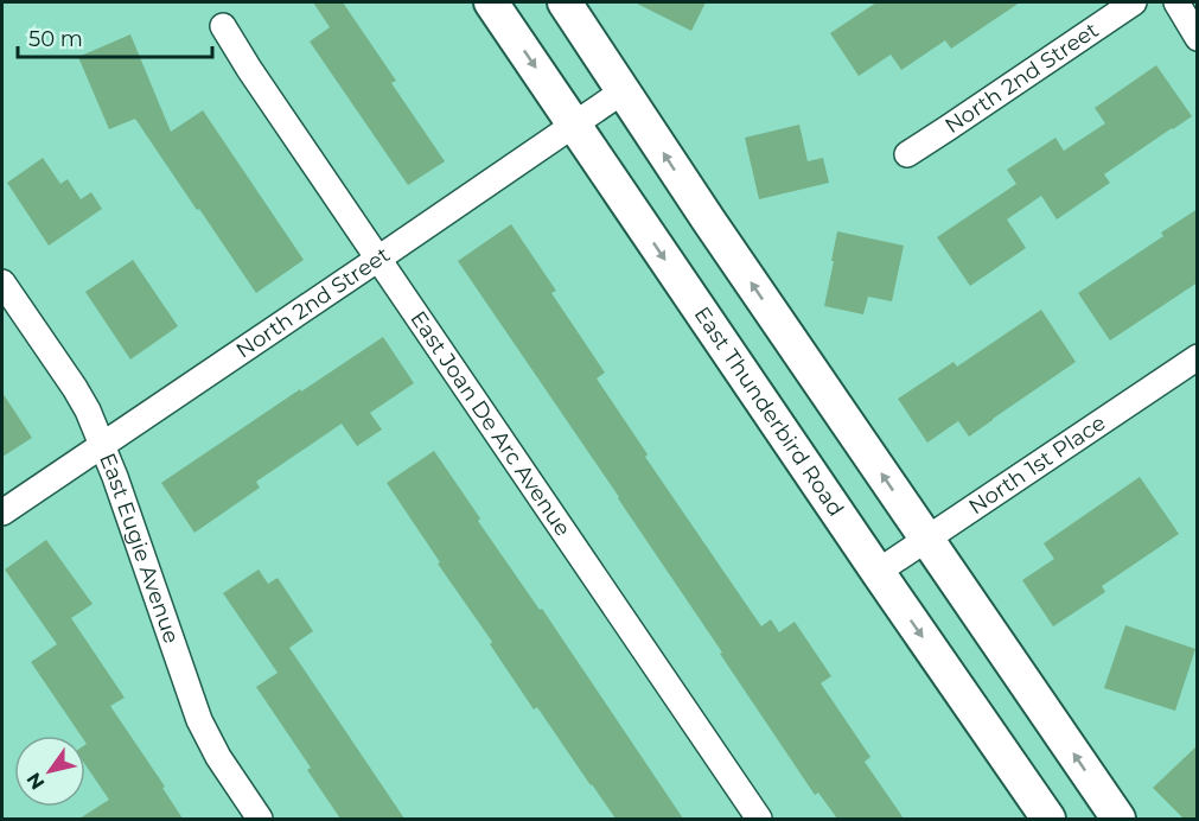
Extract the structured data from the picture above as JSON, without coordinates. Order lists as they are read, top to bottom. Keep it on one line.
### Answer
{"streets":{"main road":["East Thunderbird Road"],"street":["North 2nd Street","East Joan De Arc Avenue","North 1st Place","East Eugie Avenue"]},"crossings":[["North 2nd Street","East Thunderbird Road"],["North 2nd Street","East Joan De Arc Avenue"],["North 2nd Street","East Eugie Avenue"],["East Thunderbird Road","North 1st Place"]],"scale_bar":"50 m","north":"bottom left"}
